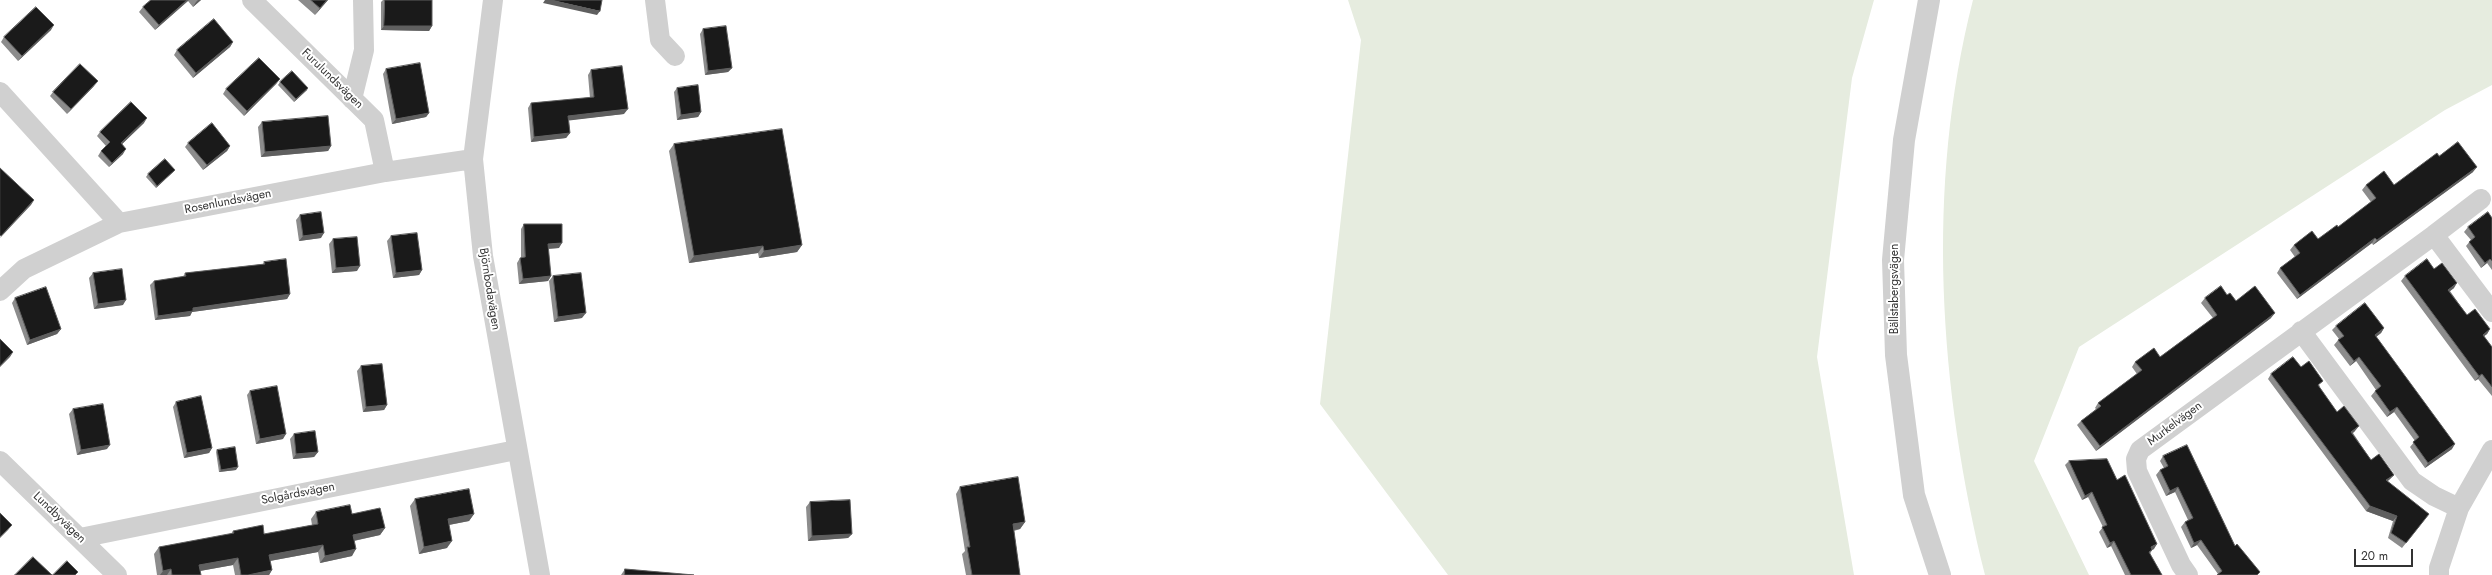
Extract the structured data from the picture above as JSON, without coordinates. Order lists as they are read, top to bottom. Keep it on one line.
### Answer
{"streets":{"street":["Furulundsvägen","Rosenlundsvägen","Björnbodavägen","Bällstabergsvägen","Murkelvägen","Solgårdsvägen","Lundbyvägen"]},"crossings":[["Furulundsvägen","Rosenlundsvägen"],["Rosenlundsvägen","Björnbodavägen"],["Björnbodavägen","Solgårdsvägen"],["Solgårdsvägen","Lundbyvägen"]],"scale_bar":"20 m"}
